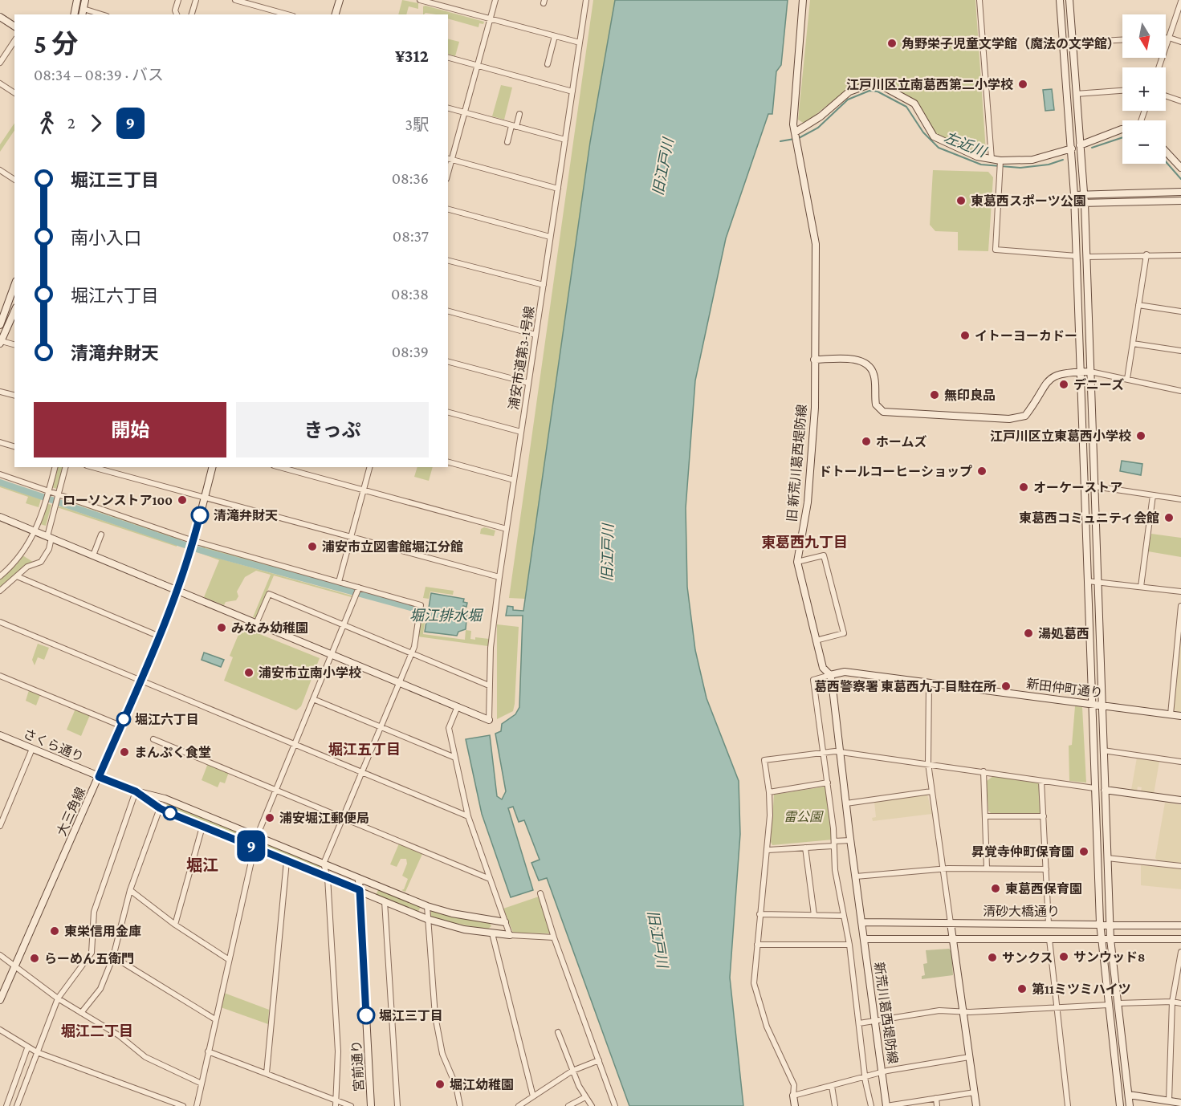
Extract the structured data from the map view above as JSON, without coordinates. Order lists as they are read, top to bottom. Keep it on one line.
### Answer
{"streets":{"street":["浦安市道第3-1号線","旧 新荒川葛西堤防線","新田仲町通り","さくら通り","大三角線","清砂大橋通り","新荒川葛西堤防線","宮前通り"]},"crossings":[["旧 新荒川葛西堤防線","新田仲町通り"],["旧 新荒川葛西堤防線","清砂大橋通り"],["旧 新荒川葛西堤防線","新荒川葛西堤防線"],["さくら通り","大三角線"],["清砂大橋通り","新荒川葛西堤防線"]],"districts":["東葛西九丁目","堀江五丁目","堀江","堀江二丁目"],"water":["左近川","旧江戸川","堀江排水堀"],"parks":["雷公園"],"places":["角野栄子児童文学館（魔法の文学館）","江戸川区立南葛西第二小学校","東葛西スポーツ公園","イトーヨーカドー","デニーズ","無印良品","江戸川区立東葛西小学校","ホームズ","ドトールコーヒーショップ","オーケーストア","ローソンストア100","清滝弁財天","東葛西コミュニティ会館","浦安市立図書館堀江分館","みなみ幼稚園","湯処葛西","浦安市立南小学校","葛西警察署 東葛西九丁目駐在所","堀江六丁目","まんぷく食堂","浦安堀江郵便局","昇覚寺仲町保育園","東葛西保育園","東栄信用金庫","サンウッド8","サンクス","らーめん五衛門","第11ミツミハイツ","堀江三丁目","堀江幼稚園"],"lines":["bus line 9"],"north":"bottom","page":{"on_map":"9","map_buttons":["+","−"],"heading":["5 分","08:34 – 08:39 · バス","¥312"],"legs":["2","9","3駅"],"list":[{"name":"堀江三丁目","value":"08:36"},{"name":"南小入口","value":"08:37"},{"name":"堀江六丁目","value":"08:38"},{"name":"清滝弁財天","value":"08:39"}],"buttons":["開始","きっぷ"]}}
